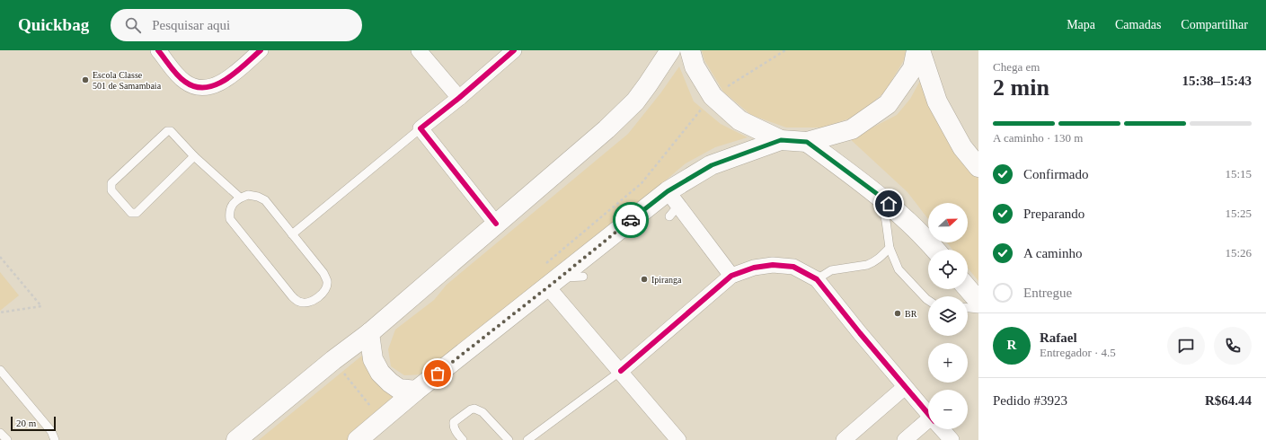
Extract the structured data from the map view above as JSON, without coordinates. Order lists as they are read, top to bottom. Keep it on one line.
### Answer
{"places":["Escola Classe 501 de Samambaia","Ipiranga","BR"],"scale_bar":"20 m","north":"right","page":{"header":"Quickbag","search":"Pesquisar aqui","nav":["Mapa","Camadas","Compartilhar"],"heading":["2 min","Chega em","15:38–15:43"],"panel":["Rafael","Entregador · 4.5","Pedido #3923","R$64.44"],"bar":"A caminho · 130 m","list":[["Confirmado","15:15"],["Preparando","15:25"],["A caminho","15:26"],"Entregue"],"map_buttons":["+","−"],"round":"R","scale":"20 m"}}
